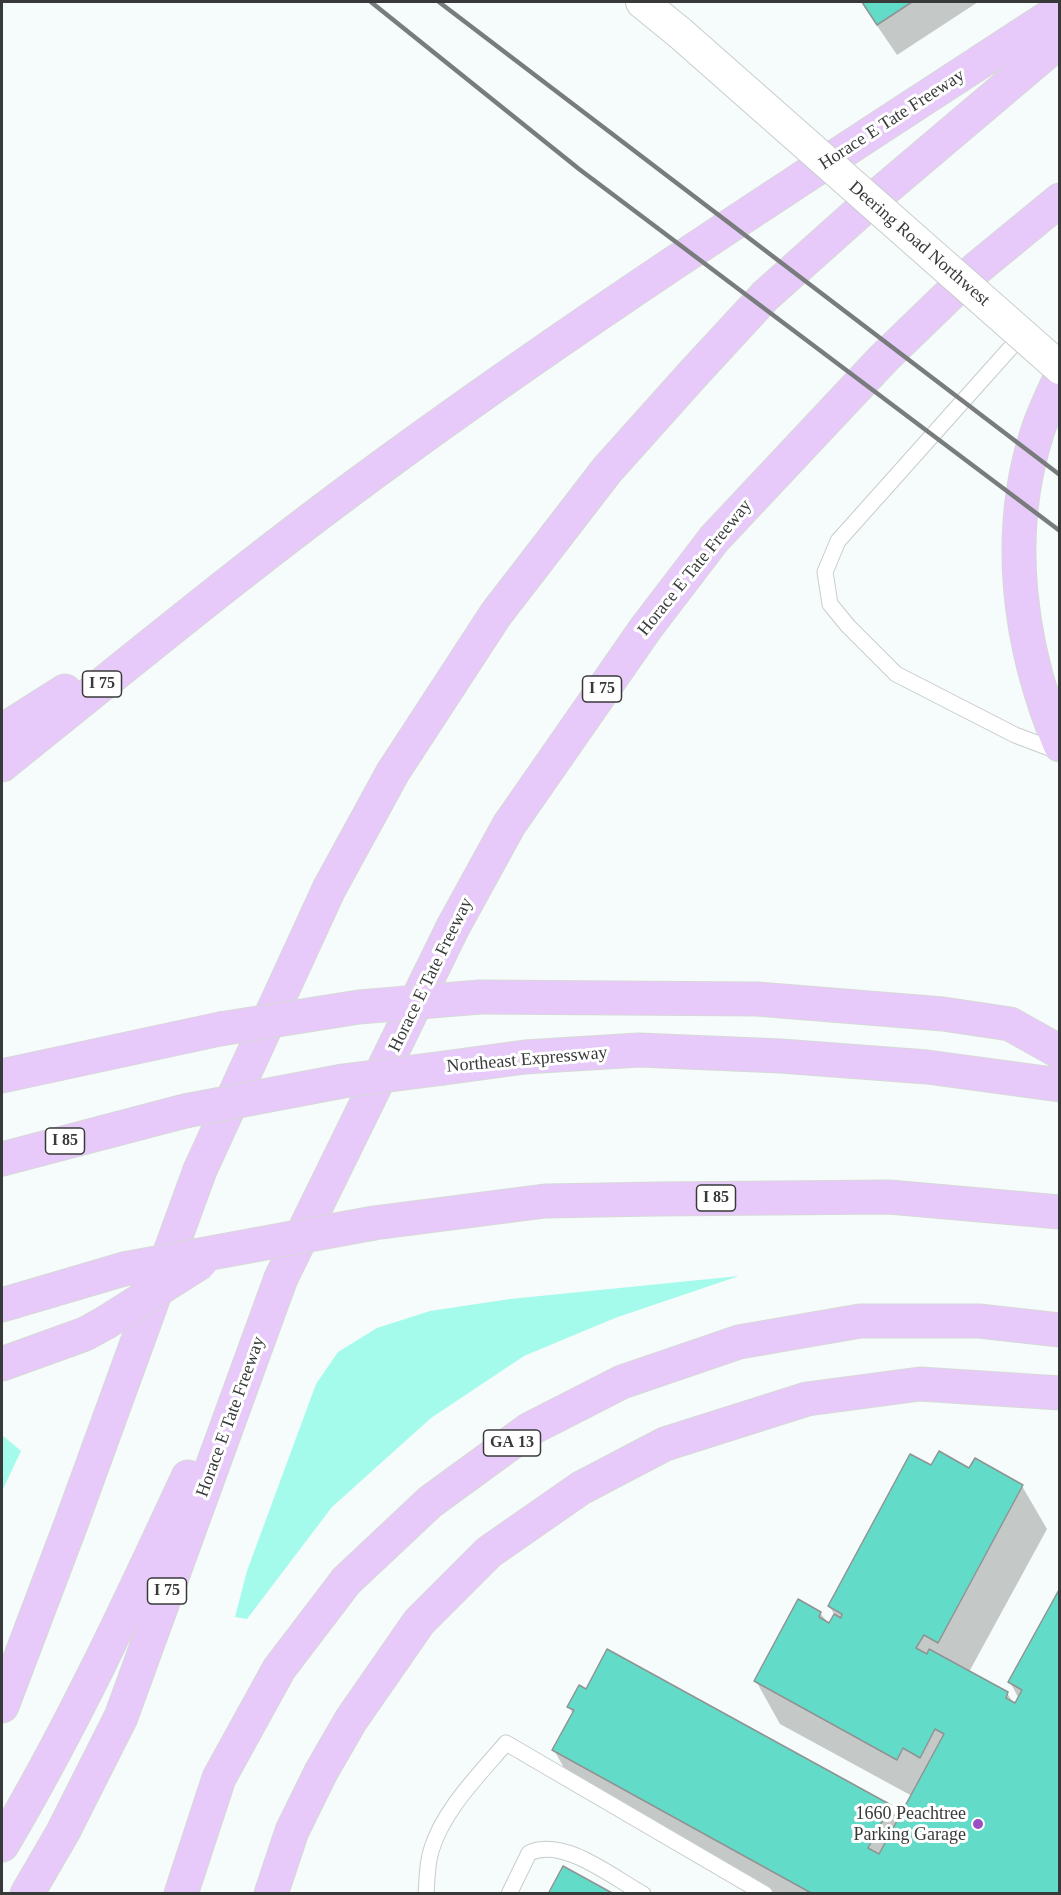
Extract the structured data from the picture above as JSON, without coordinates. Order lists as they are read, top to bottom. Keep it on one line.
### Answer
{"streets":{"highway":["Horace E Tate Freeway","I 75","Northeast Expressway","I 85","GA 13"],"street":["Deering Road Northwest"]},"places":["1660 Peachtree Parking Garage"]}
